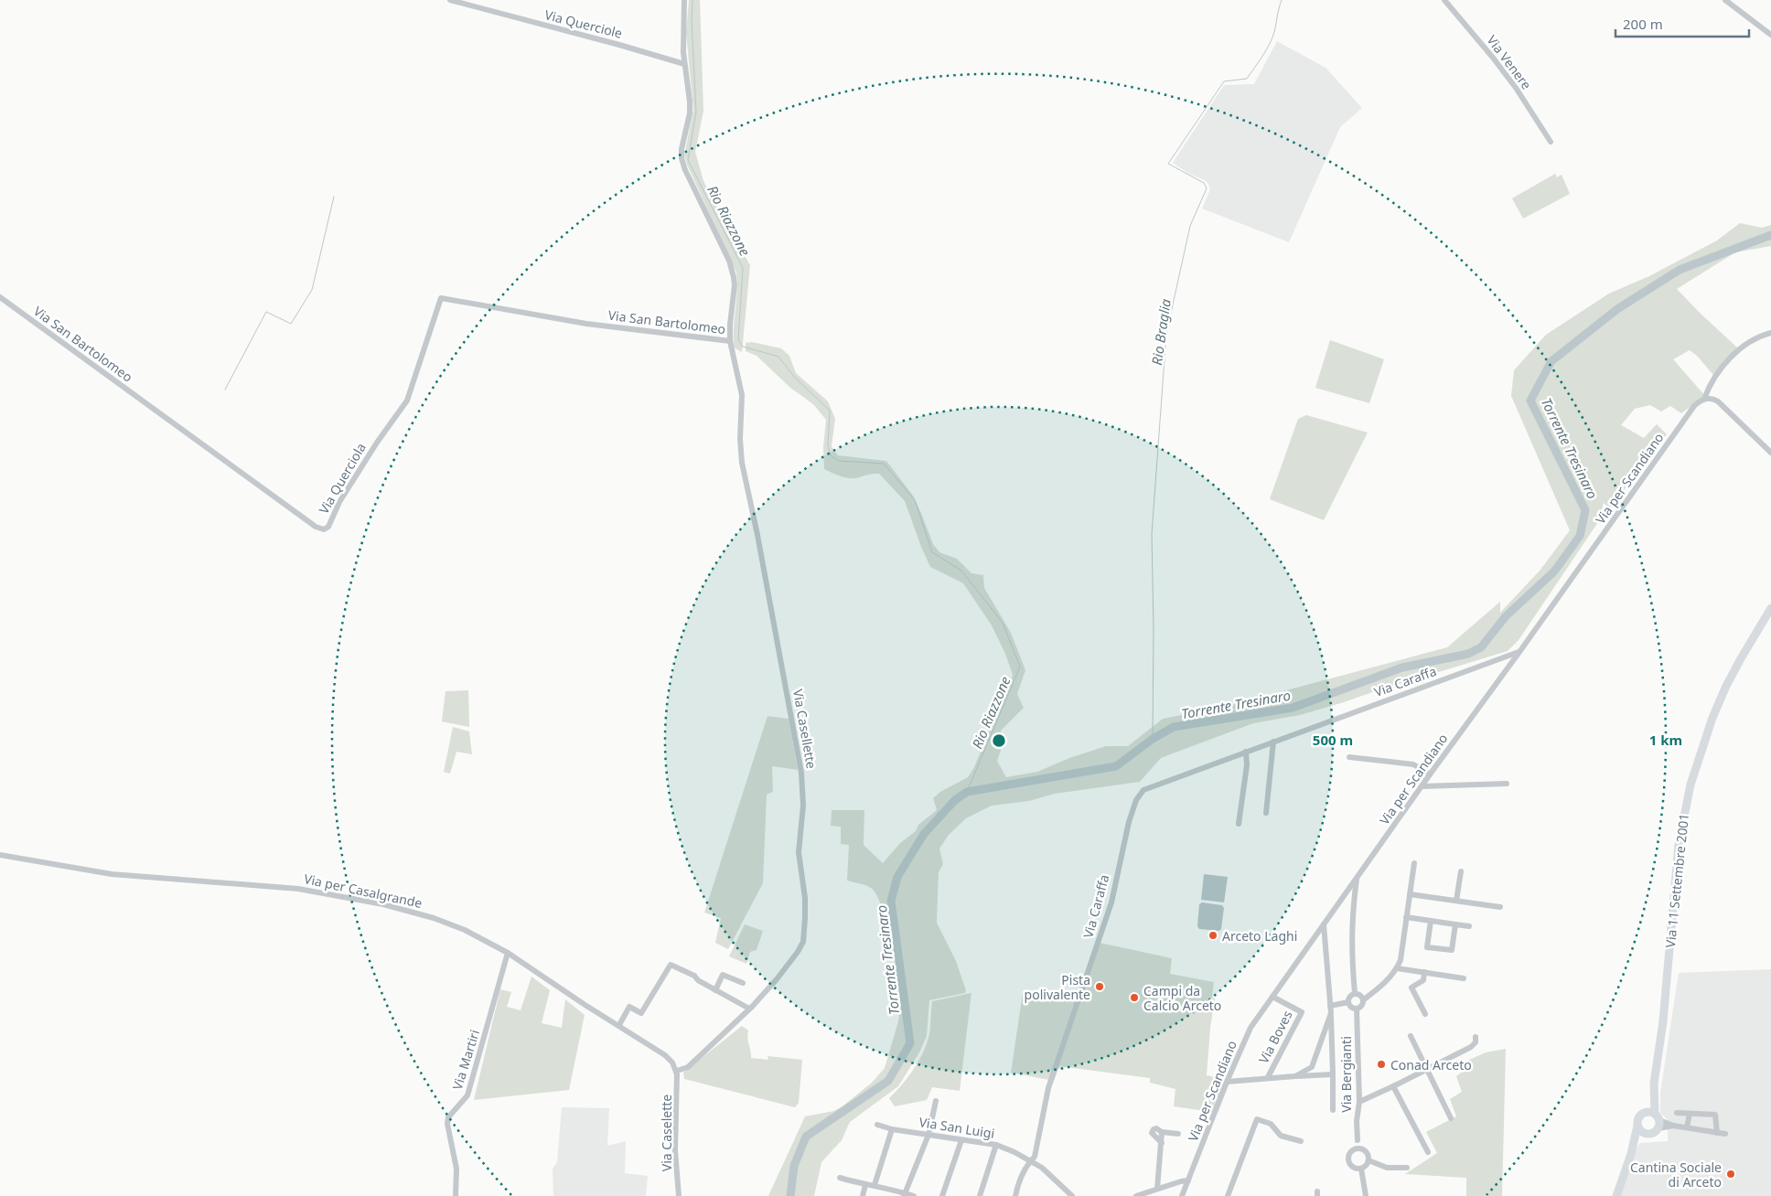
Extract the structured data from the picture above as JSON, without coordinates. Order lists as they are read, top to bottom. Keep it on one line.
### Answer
{"streets":{"main road":["Via 11 Settembre 2001"],"street":["Via Querciole","Via Venere","Via San Bartolomeo","Via Querciola","Via per Scandiano","Via Caraffa","Via Casellette","Via per Casalgrande","Via Boves","Via Martiri","Via Bergianti","Via San Luigi","Via Caselette"]},"crossings":[["Via Querciole","Via San Bartolomeo"],["Via San Bartolomeo","Via Querciola"],["Via San Bartolomeo","Via Casellette"],["Via per Scandiano","Via Caraffa"],["Via per Scandiano","Via Boves"],["Via Caraffa","Via San Luigi"],["Via Casellette","Via per Casalgrande"],["Via Casellette","Via Caselette"],["Via per Casalgrande","Via Martiri"],["Via per Casalgrande","Via Caselette"]],"water":["Rio Riazzone","Rio Braglia","Torrente Tresinaro"],"places":["Arceto Laghi","Pista polivalente","Campi da Calcio Arceto","Conad Arceto","Cantina Sociale di Arceto"],"scale_bar":"200 m","rings":["500 m","1 km"]}
